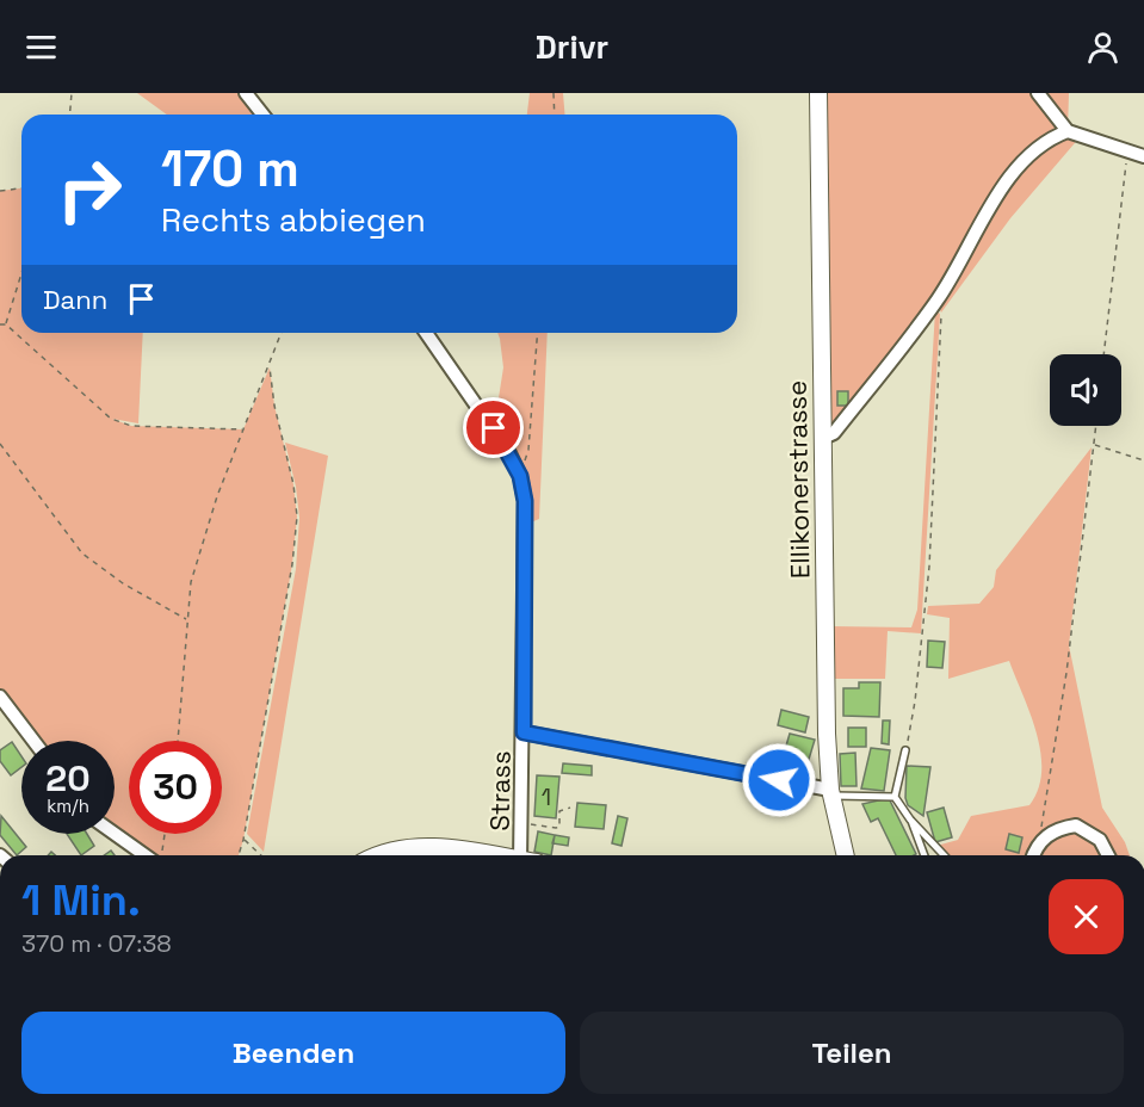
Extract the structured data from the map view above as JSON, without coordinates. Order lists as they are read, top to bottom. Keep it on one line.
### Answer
{"streets":{"street":["Ellikonerstrasse","Strass"]},"crossings":[["Ellikonerstrasse","Strass"]],"house_numbers":["1"],"page":{"header":"Drivr","turn":["170 m","Rechts abbiegen"],"then":"Dann","speed":"20 km/h","limit":"30","heading":["1 Min.","370 m · 07:38"],"buttons":["Beenden","Teilen"]}}
